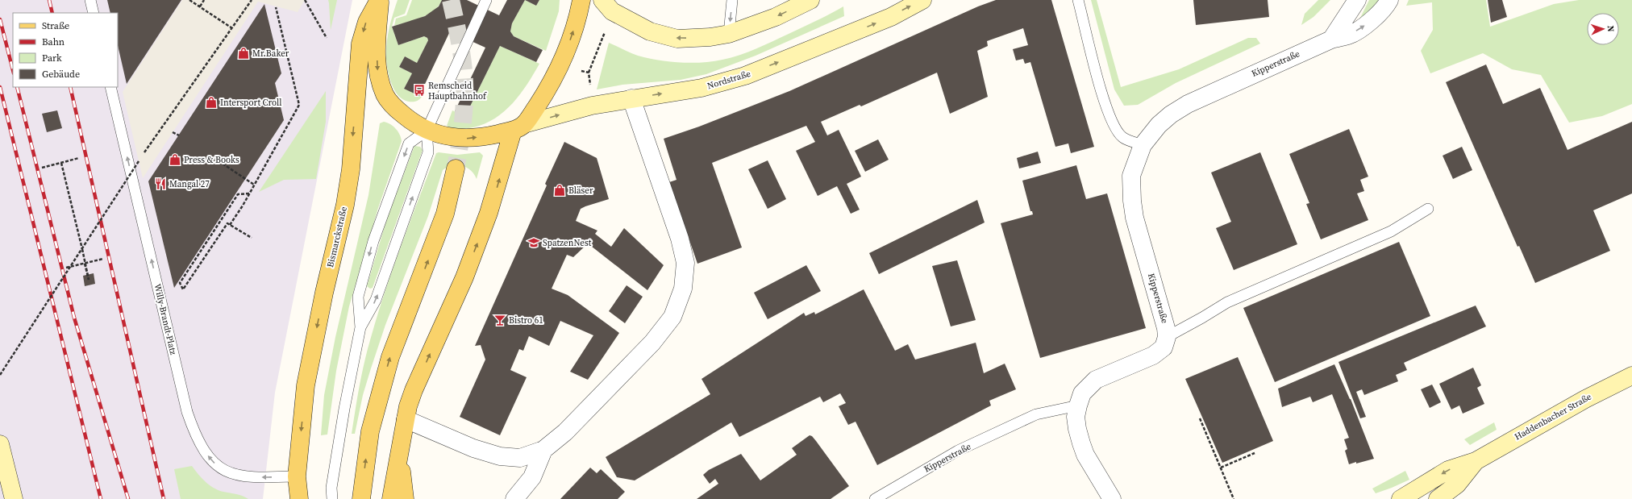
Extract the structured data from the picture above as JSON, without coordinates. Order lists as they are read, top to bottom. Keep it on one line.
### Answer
{"streets":{"main road":["Nordstraße","Bismarckstraße","Haddenbacher Straße"],"street":["Kipperstraße"],"lane":["Willy-Brandt-Platz"]},"crossings":[["Bismarckstraße","Willy-Brandt-Platz"]],"one_way":["Nordstraße","Willy-Brandt-Platz"],"places":{"shop":["Mr.Baker","Intersport Croll","Press & Books","Bläser"],"bus stop":["Remscheid Hauptbahnhof"],"restaurant":["Mangal 27"],"school or university":["SpatzenNest"],"bar":["Bistro 61"]},"legend":["Straße","Bahn","Park","Gebäude"],"north":"right"}
